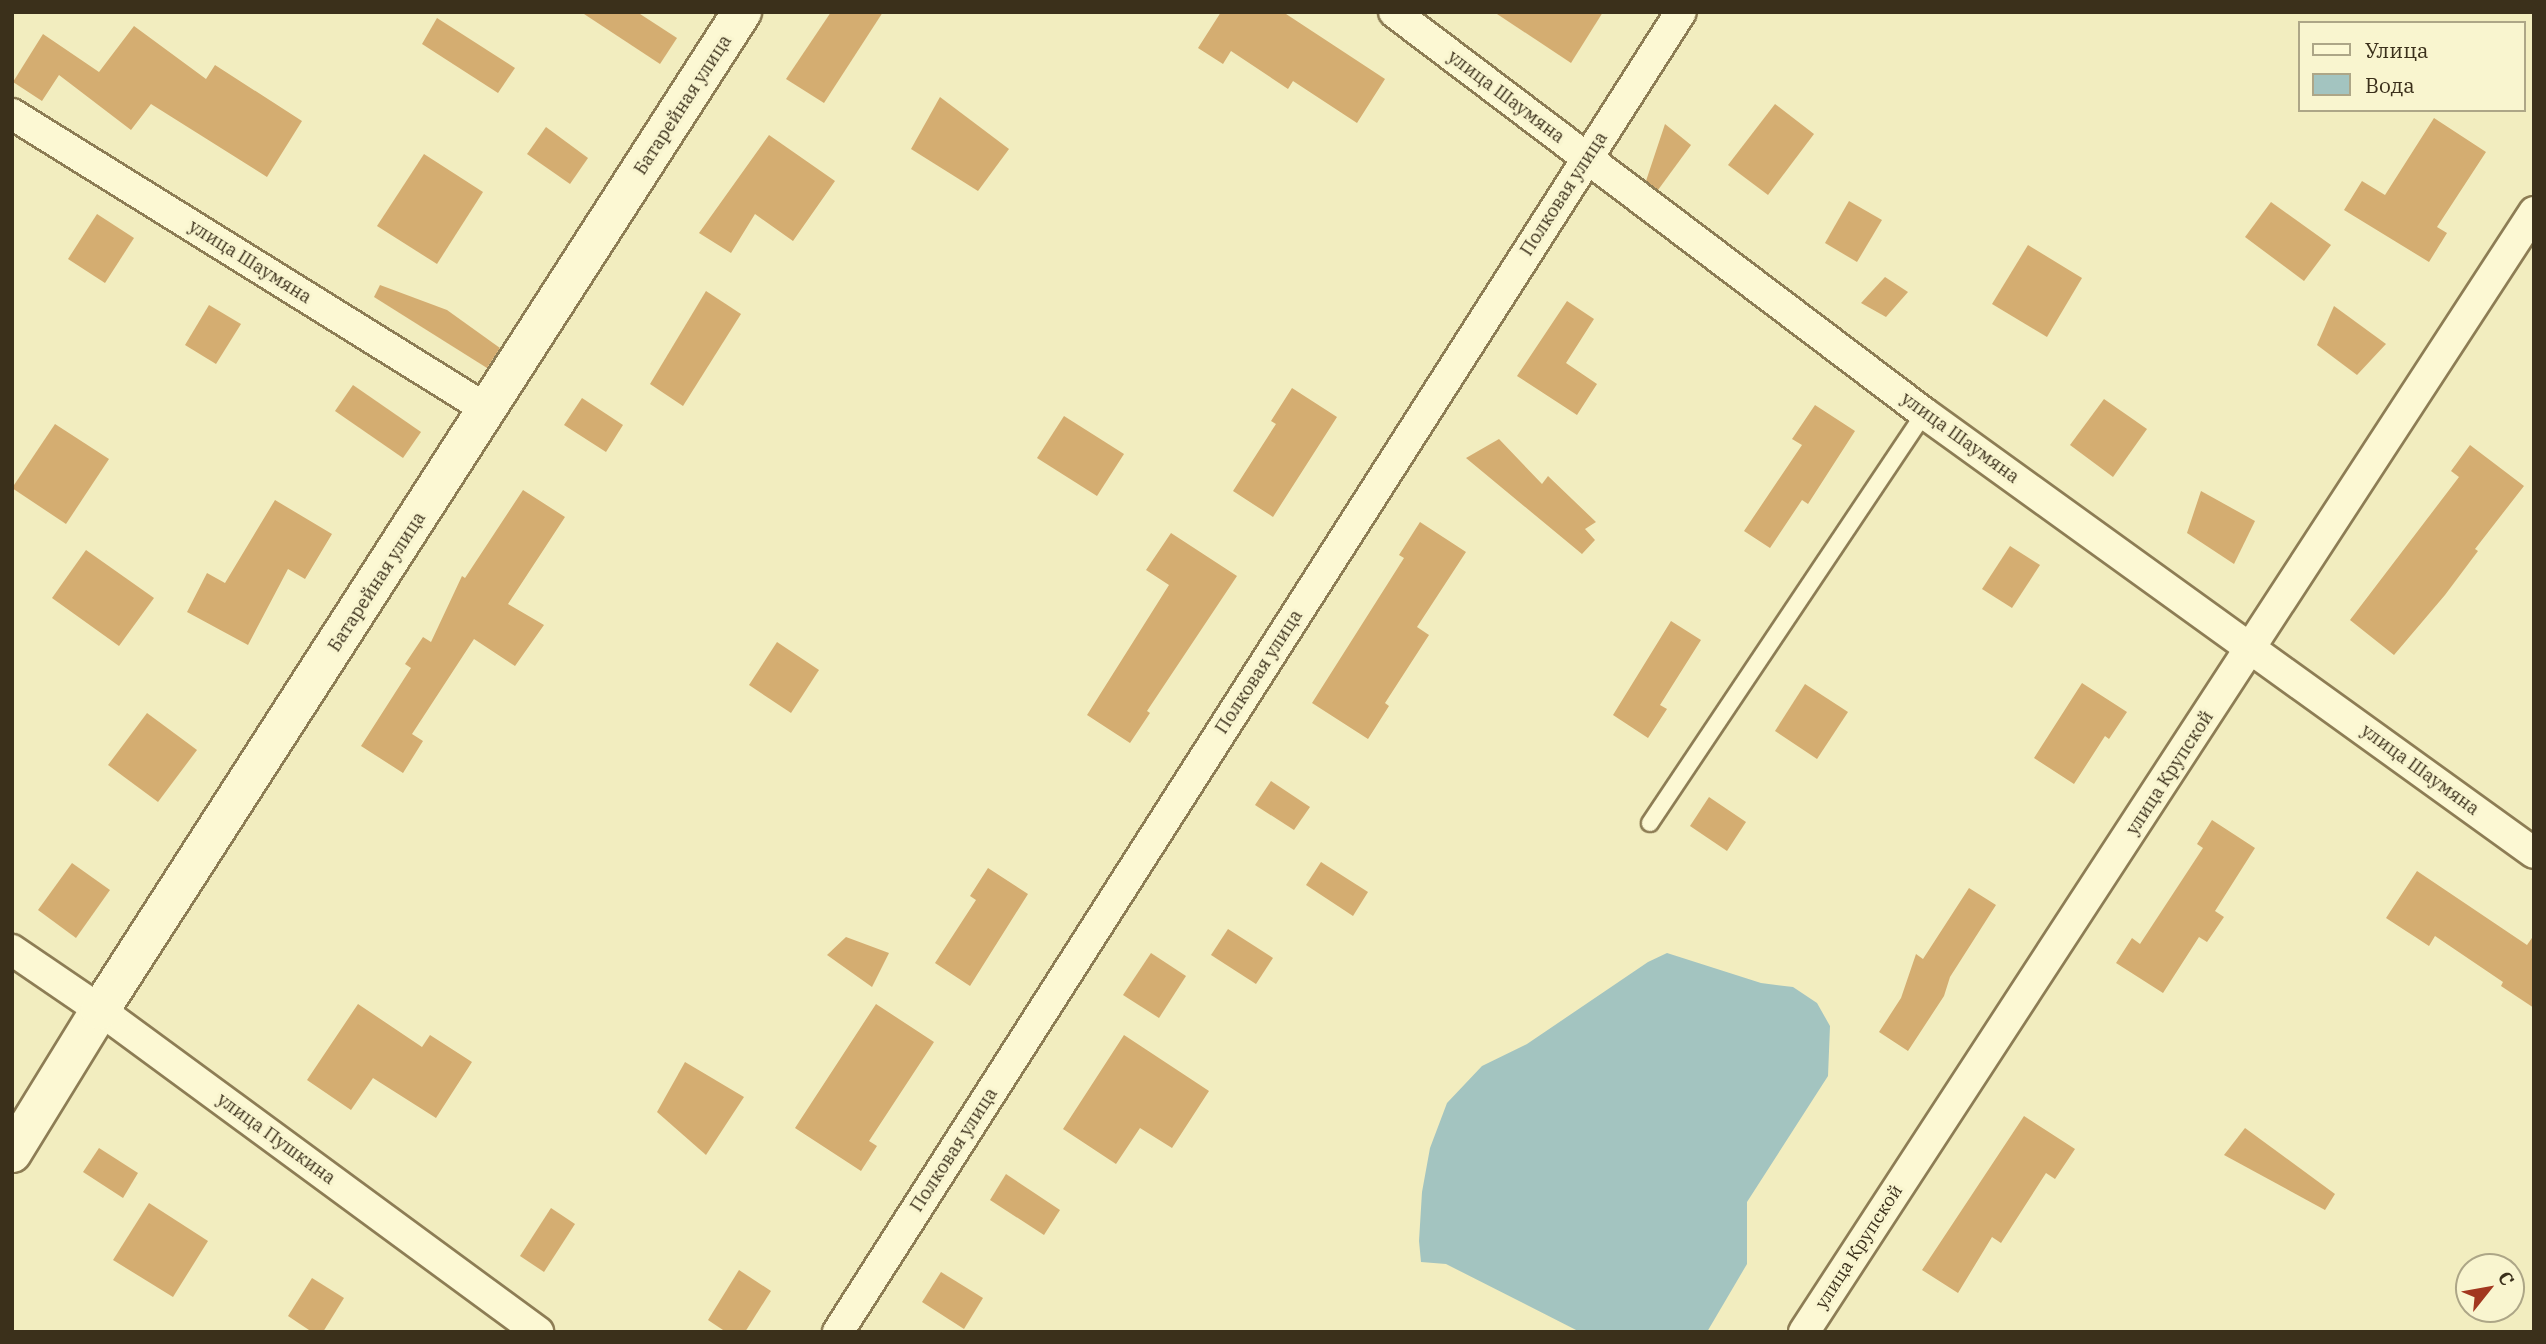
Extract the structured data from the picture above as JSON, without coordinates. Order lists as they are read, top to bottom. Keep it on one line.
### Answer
{"streets":{"street":["улица Шаумяна","Батарейная улица","Полковая улица","улица Крупской","улица Пушкина"]},"crossings":[["улица Шаумяна","Батарейная улица"],["улица Шаумяна","Полковая улица"],["улица Шаумяна","улица Крупской"],["Батарейная улица","улица Пушкина"]],"legend":["Улица","Вода"],"north":"top right"}
